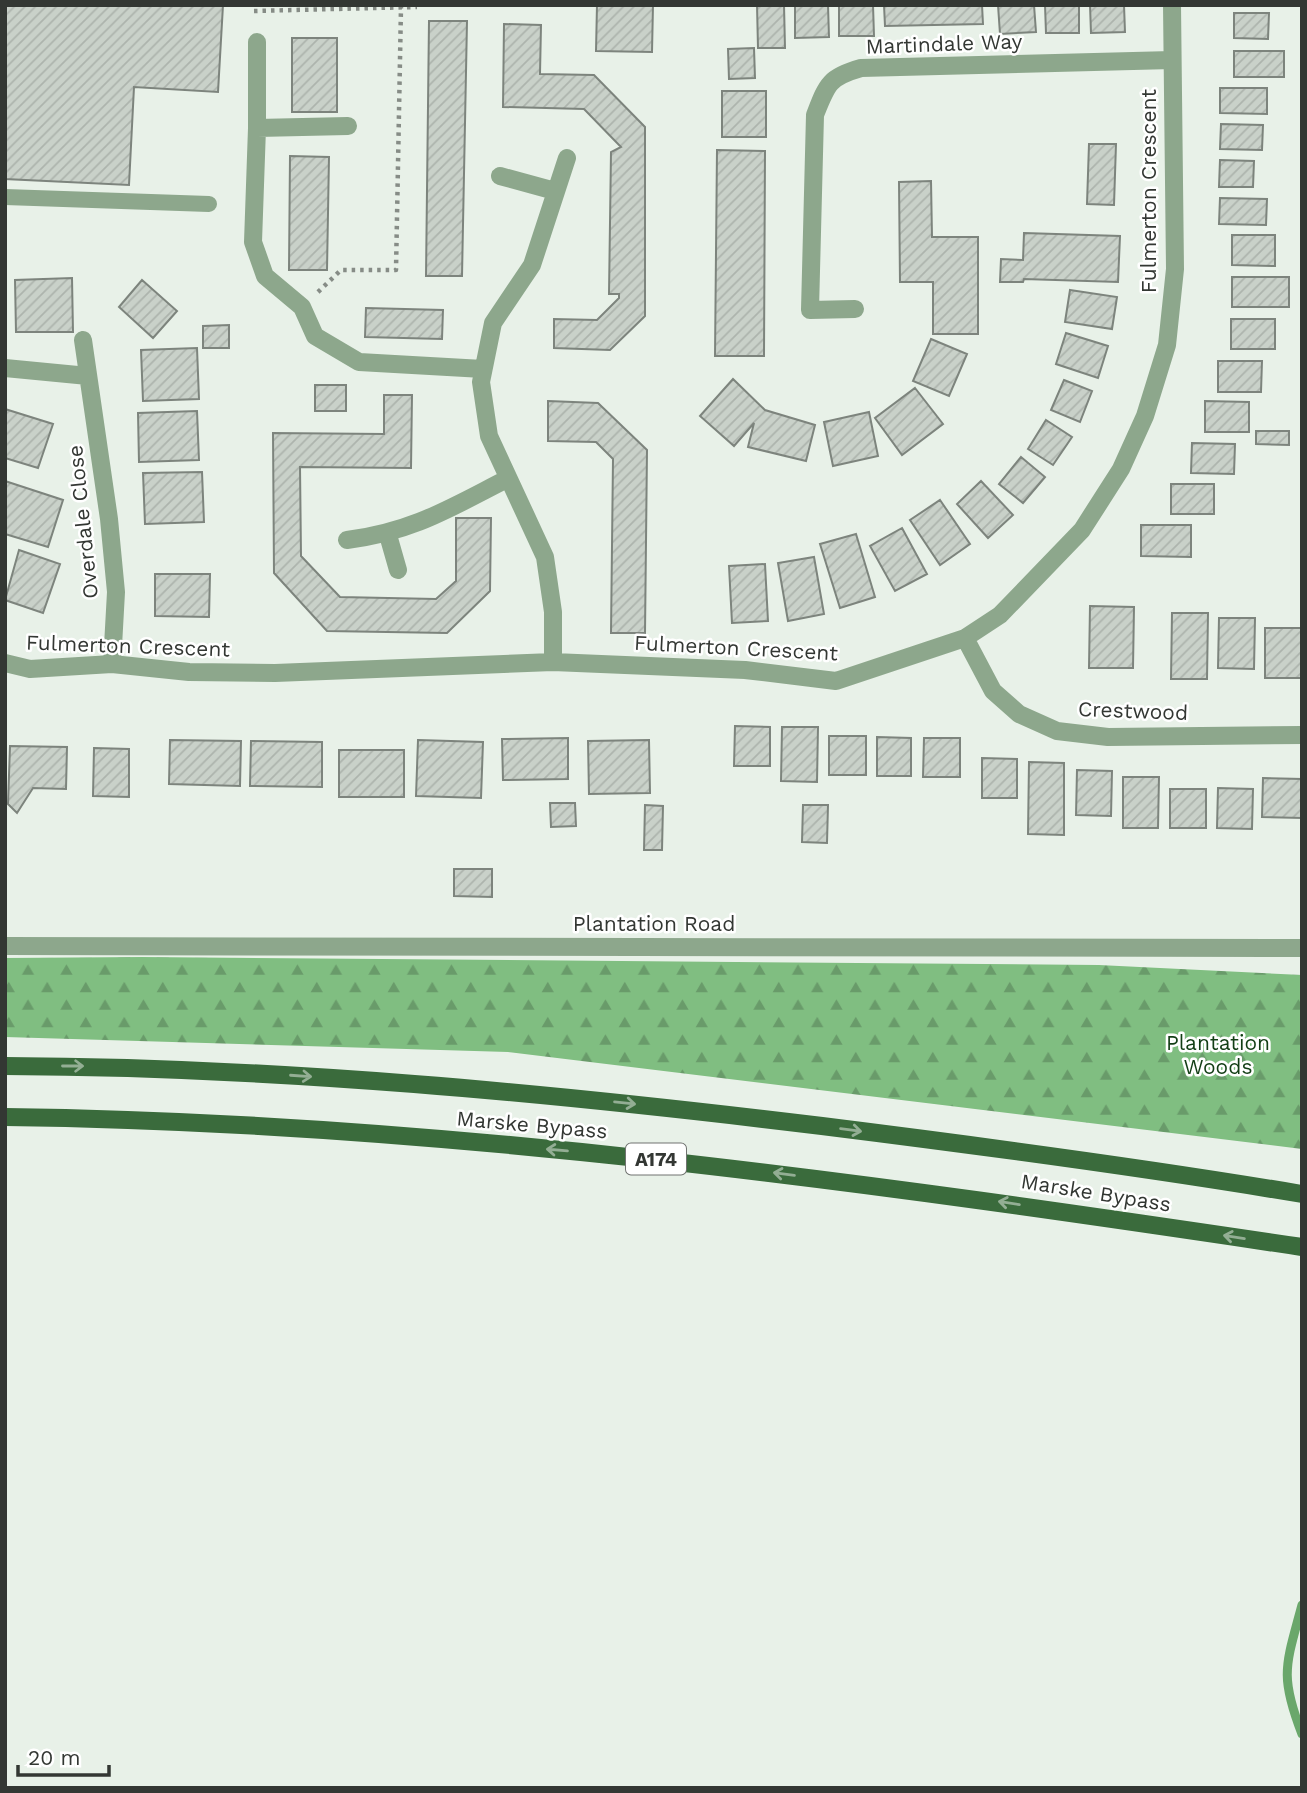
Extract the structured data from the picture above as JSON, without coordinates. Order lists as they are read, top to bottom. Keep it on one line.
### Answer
{"streets":{"main road":["Marske Bypass","A174"],"street":["Martindale Way","Fulmerton Crescent","Overdale Close","Crestwood","Plantation Road"]},"crossings":[["Martindale Way","Fulmerton Crescent"],["Fulmerton Crescent","Overdale Close"],["Fulmerton Crescent","Crestwood"]],"parks":["Plantation Woods"],"scale_bar":"20 m"}
